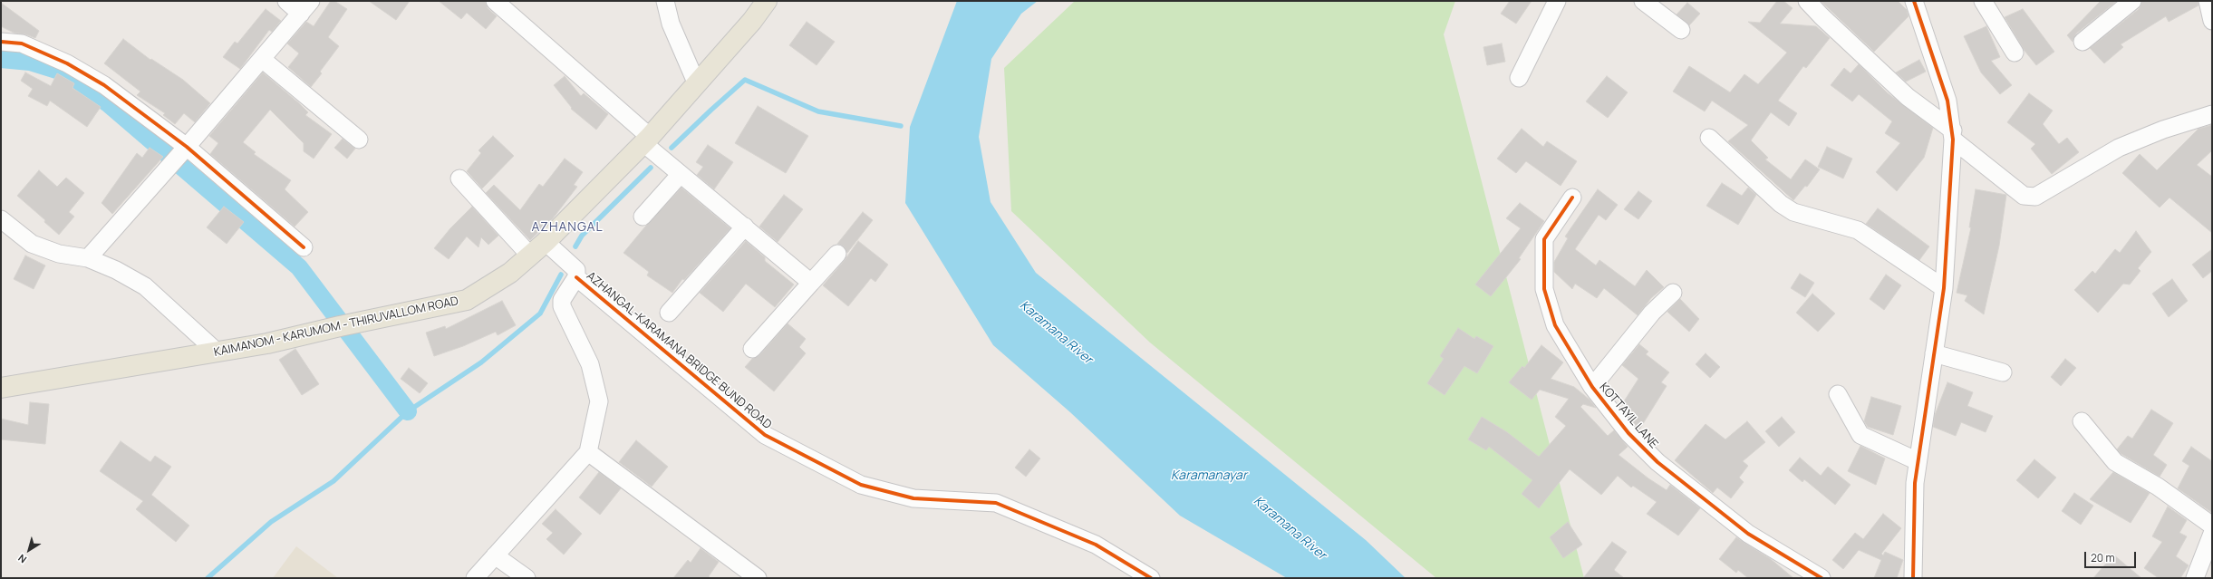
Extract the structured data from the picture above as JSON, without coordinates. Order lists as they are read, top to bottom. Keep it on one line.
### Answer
{"streets":{"main road":["KAIMANOM - KARUMOM - THIRUVALLOM ROAD"],"street":["AZHANGAL-KARAMANA BRIDGE BUND ROAD","KOTTAYIL LANE"]},"districts":["AZHANGAL"],"water":["Karamana River","Karamanayar"],"scale_bar":"20 m","north":"bottom left"}
